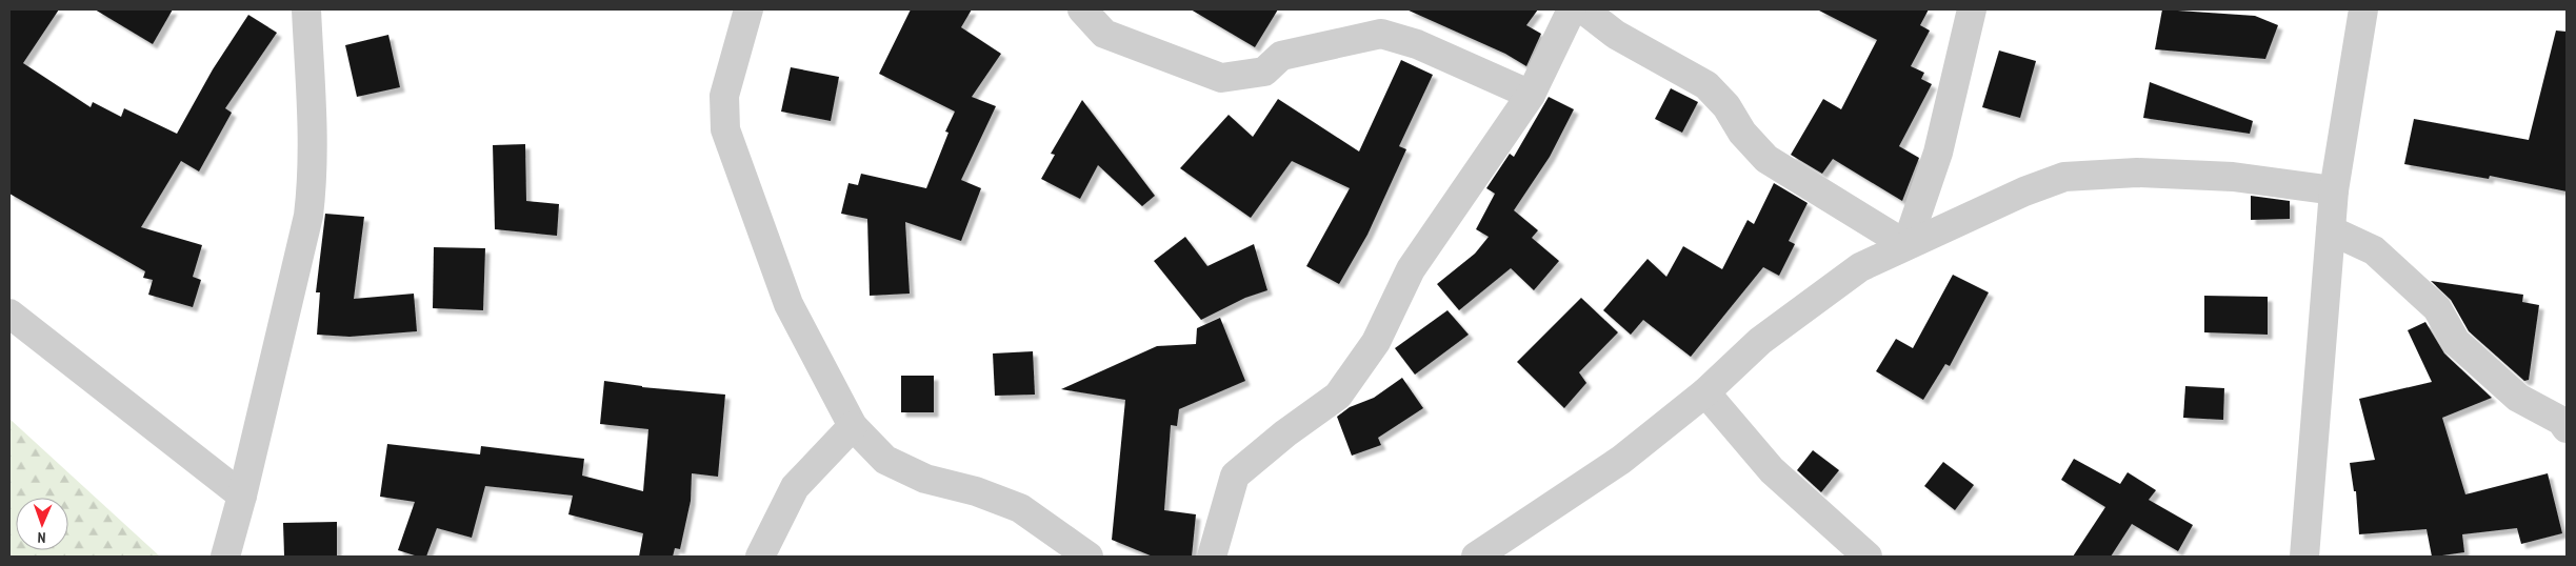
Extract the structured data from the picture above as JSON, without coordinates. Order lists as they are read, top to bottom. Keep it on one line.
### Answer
{"north":"bottom"}
